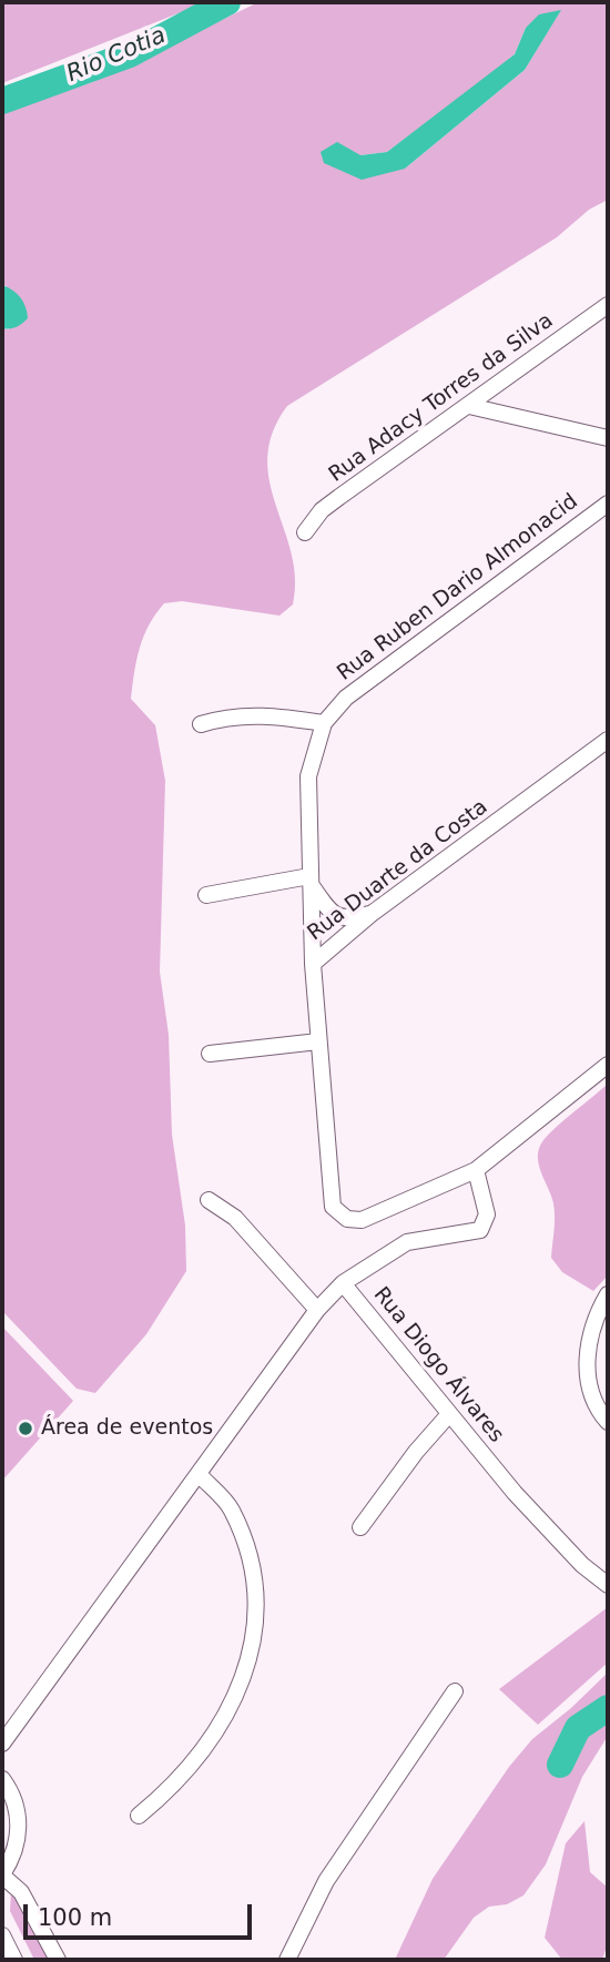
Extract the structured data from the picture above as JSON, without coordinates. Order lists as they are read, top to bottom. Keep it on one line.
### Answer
{"streets":{"street":["Rua Adacy Torres da Silva","Rua Ruben Dario Almonacid","Rua Duarte da Costa","Rua Diogo Álvares"]},"crossings":[["Rua Ruben Dario Almonacid","Rua Duarte da Costa"]],"water":["Rio Cotia"],"places":["Área de eventos"],"scale_bar":"100 m"}
